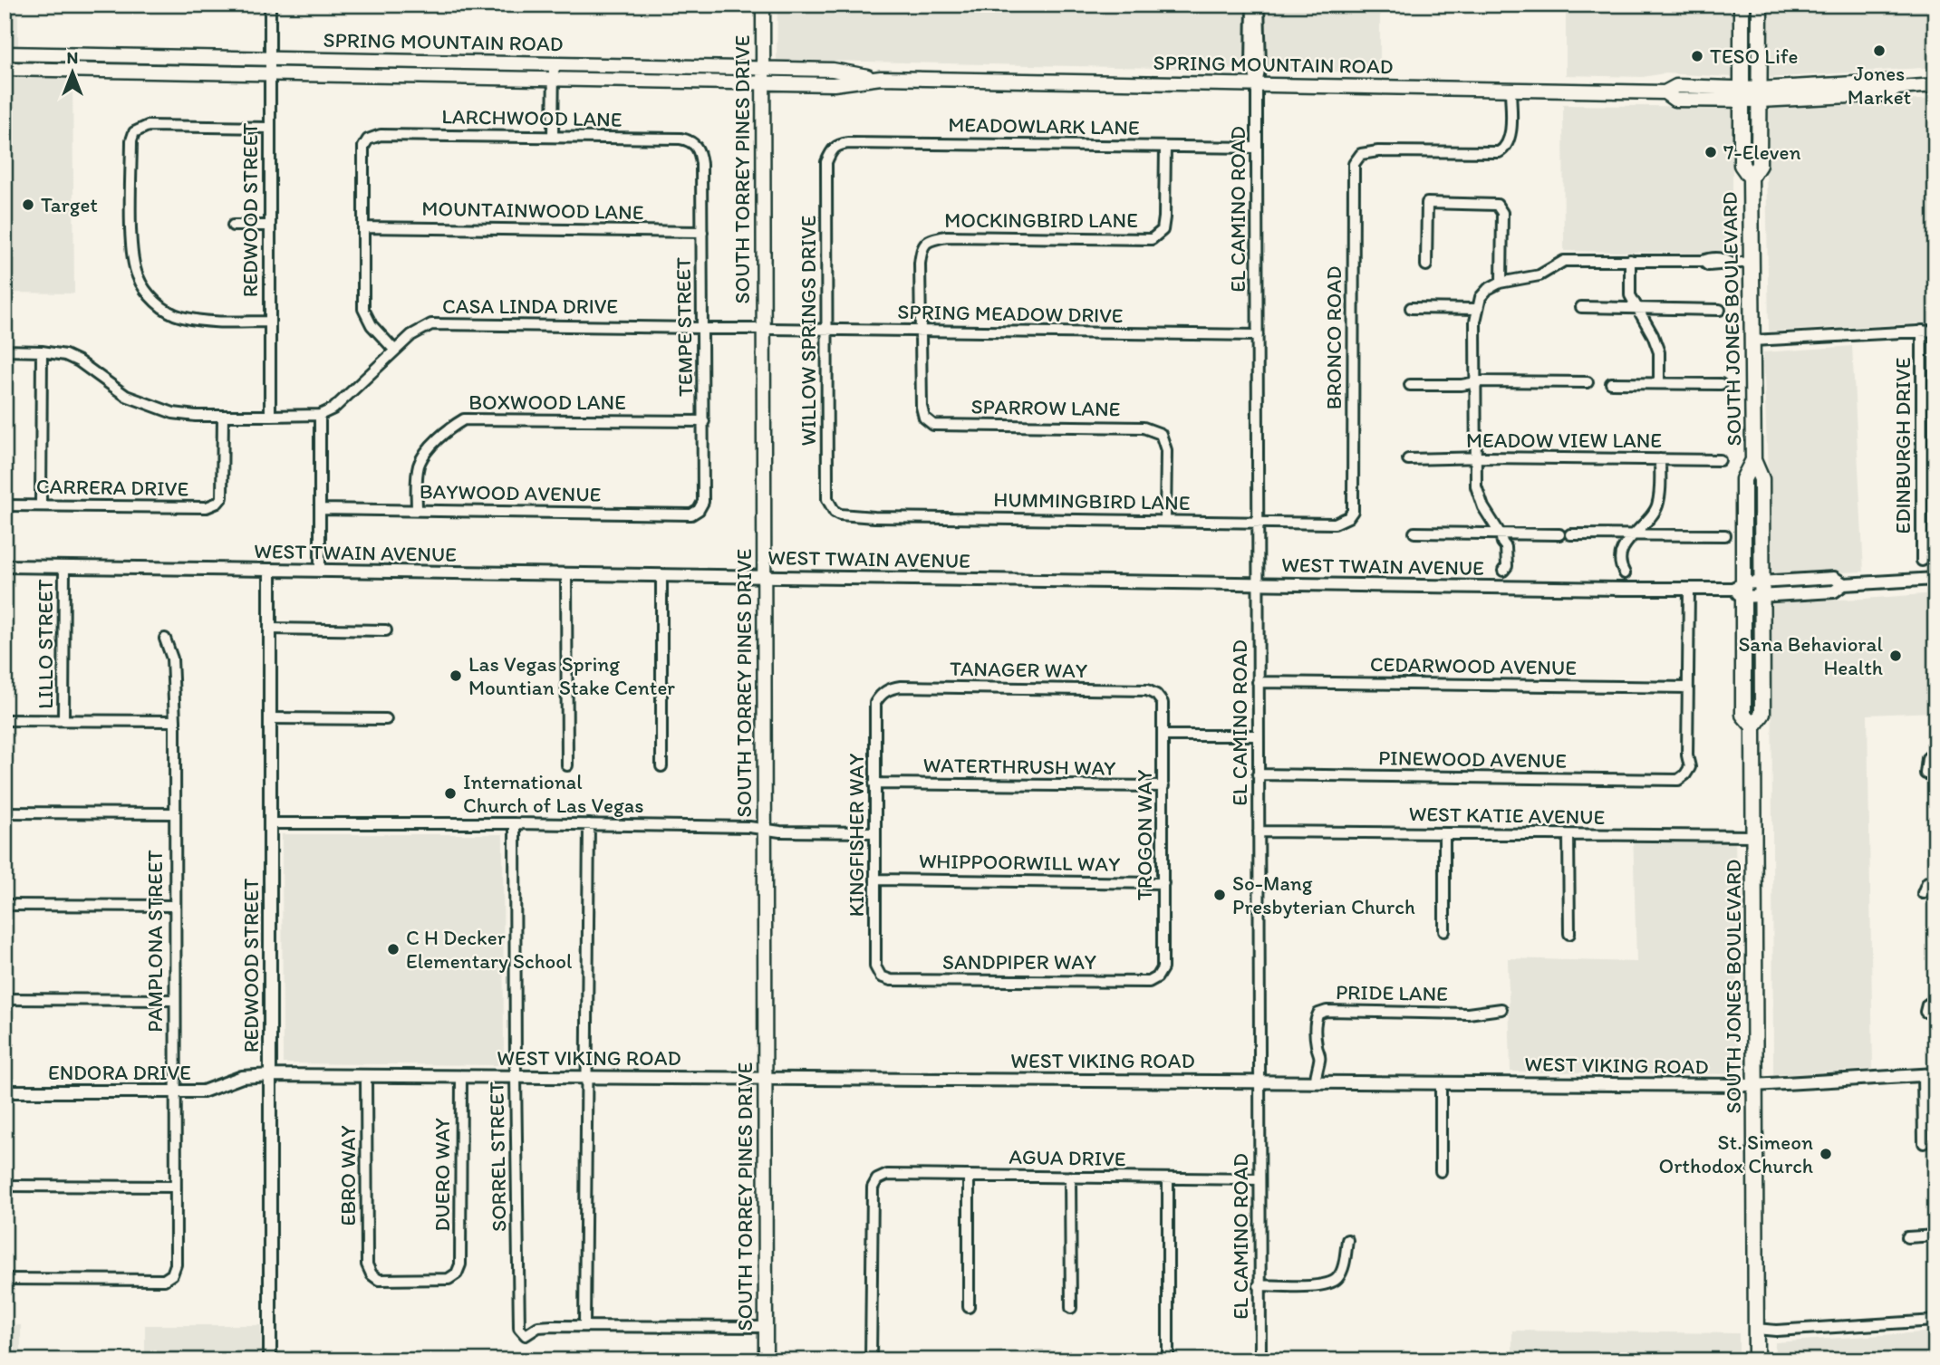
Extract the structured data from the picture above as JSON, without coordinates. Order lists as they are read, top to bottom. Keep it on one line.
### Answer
{"streets":{"main road":["SPRING MOUNTAIN ROAD","SOUTH TORREY PINES DRIVE","SOUTH JONES BOULEVARD"],"street":["LARCHWOOD LANE","MEADOWLARK LANE","EL CAMINO ROAD","REDWOOD STREET","MOUNTAINWOOD LANE","MOCKINGBIRD LANE","CASA LINDA DRIVE","SPRING MEADOW DRIVE","TEMPE STREET","WILLOW SPRINGS DRIVE","BRONCO ROAD","BOXWOOD LANE","SPARROW LANE","MEADOW VIEW LANE","EDINBURGH DRIVE","CARRERA DRIVE","BAYWOOD AVENUE","HUMMINGBIRD LANE","WEST TWAIN AVENUE","LILLO STREET","CEDARWOOD AVENUE","TANAGER WAY","PINEWOOD AVENUE","WATERTHRUSH WAY","WEST KATIE AVENUE","KINGFISHER WAY","TROGON WAY","WHIPPOORWILL WAY","PAMPLONA STREET","SANDPIPER WAY","PRIDE LANE","WEST VIKING ROAD","ENDORA DRIVE","SORREL STREET","AGUA DRIVE","DUERO WAY","EBRO WAY"]},"crossings":[["SPRING MOUNTAIN ROAD","SOUTH TORREY PINES DRIVE"],["SPRING MOUNTAIN ROAD","EL CAMINO ROAD"],["SPRING MOUNTAIN ROAD","REDWOOD STREET"],["SPRING MOUNTAIN ROAD","SOUTH JONES BOULEVARD"],["SPRING MOUNTAIN ROAD","BRONCO ROAD"],["LARCHWOOD LANE","MOUNTAINWOOD LANE"],["LARCHWOOD LANE","TEMPE STREET"],["MEADOWLARK LANE","EL CAMINO ROAD"],["MEADOWLARK LANE","MOCKINGBIRD LANE"],["MEADOWLARK LANE","WILLOW SPRINGS DRIVE"],["SOUTH TORREY PINES DRIVE","CASA LINDA DRIVE"],["SOUTH TORREY PINES DRIVE","SPRING MEADOW DRIVE"],["SOUTH TORREY PINES DRIVE","WEST TWAIN AVENUE"],["SOUTH TORREY PINES DRIVE","WEST VIKING ROAD"],["EL CAMINO ROAD","SPRING MEADOW DRIVE"],["EL CAMINO ROAD","HUMMINGBIRD LANE"],["EL CAMINO ROAD","WEST TWAIN AVENUE"],["EL CAMINO ROAD","CEDARWOOD AVENUE"],["EL CAMINO ROAD","PINEWOOD AVENUE"],["EL CAMINO ROAD","WEST KATIE AVENUE"],["EL CAMINO ROAD","WEST VIKING ROAD"],["EL CAMINO ROAD","AGUA DRIVE"],["REDWOOD STREET","WEST TWAIN AVENUE"],["REDWOOD STREET","WEST VIKING ROAD"],["REDWOOD STREET","ENDORA DRIVE"],["MOUNTAINWOOD LANE","TEMPE STREET"],["MOCKINGBIRD LANE","SPRING MEADOW DRIVE"],["MOCKINGBIRD LANE","SPARROW LANE"],["CASA LINDA DRIVE","SPRING MEADOW DRIVE"],["CASA LINDA DRIVE","TEMPE STREET"],["SPRING MEADOW DRIVE","WILLOW SPRINGS DRIVE"],["SPRING MEADOW DRIVE","SPARROW LANE"],["SOUTH JONES BOULEVARD","WEST TWAIN AVENUE"],["SOUTH JONES BOULEVARD","WEST KATIE AVENUE"],["SOUTH JONES BOULEVARD","WEST VIKING ROAD"],["TEMPE STREET","BOXWOOD LANE"],["TEMPE STREET","BAYWOOD AVENUE"],["WILLOW SPRINGS DRIVE","HUMMINGBIRD LANE"],["BRONCO ROAD","HUMMINGBIRD LANE"],["BOXWOOD LANE","BAYWOOD AVENUE"],["SPARROW LANE","HUMMINGBIRD LANE"],["WEST TWAIN AVENUE","LILLO STREET"],["CEDARWOOD AVENUE","PINEWOOD AVENUE"],["TANAGER WAY","KINGFISHER WAY"],["TANAGER WAY","TROGON WAY"],["WATERTHRUSH WAY","KINGFISHER WAY"],["WATERTHRUSH WAY","TROGON WAY"],["KINGFISHER WAY","WHIPPOORWILL WAY"],["KINGFISHER WAY","SANDPIPER WAY"],["TROGON WAY","WHIPPOORWILL WAY"],["TROGON WAY","SANDPIPER WAY"],["PAMPLONA STREET","ENDORA DRIVE"],["PRIDE LANE","WEST VIKING ROAD"],["WEST VIKING ROAD","ENDORA DRIVE"],["WEST VIKING ROAD","SORREL STREET"],["WEST VIKING ROAD","DUERO WAY"],["WEST VIKING ROAD","EBRO WAY"],["DUERO WAY","EBRO WAY"]],"places":["Jones Market","TESO Life","7-Eleven","Target","Sana Behavioral Health","Las Vegas Spring Mountian Stake Center","International Church of Las Vegas","So-Mang Presbyterian Church","C H Decker Elementary School","St. Simeon Orthodox Church"],"north":"top"}
